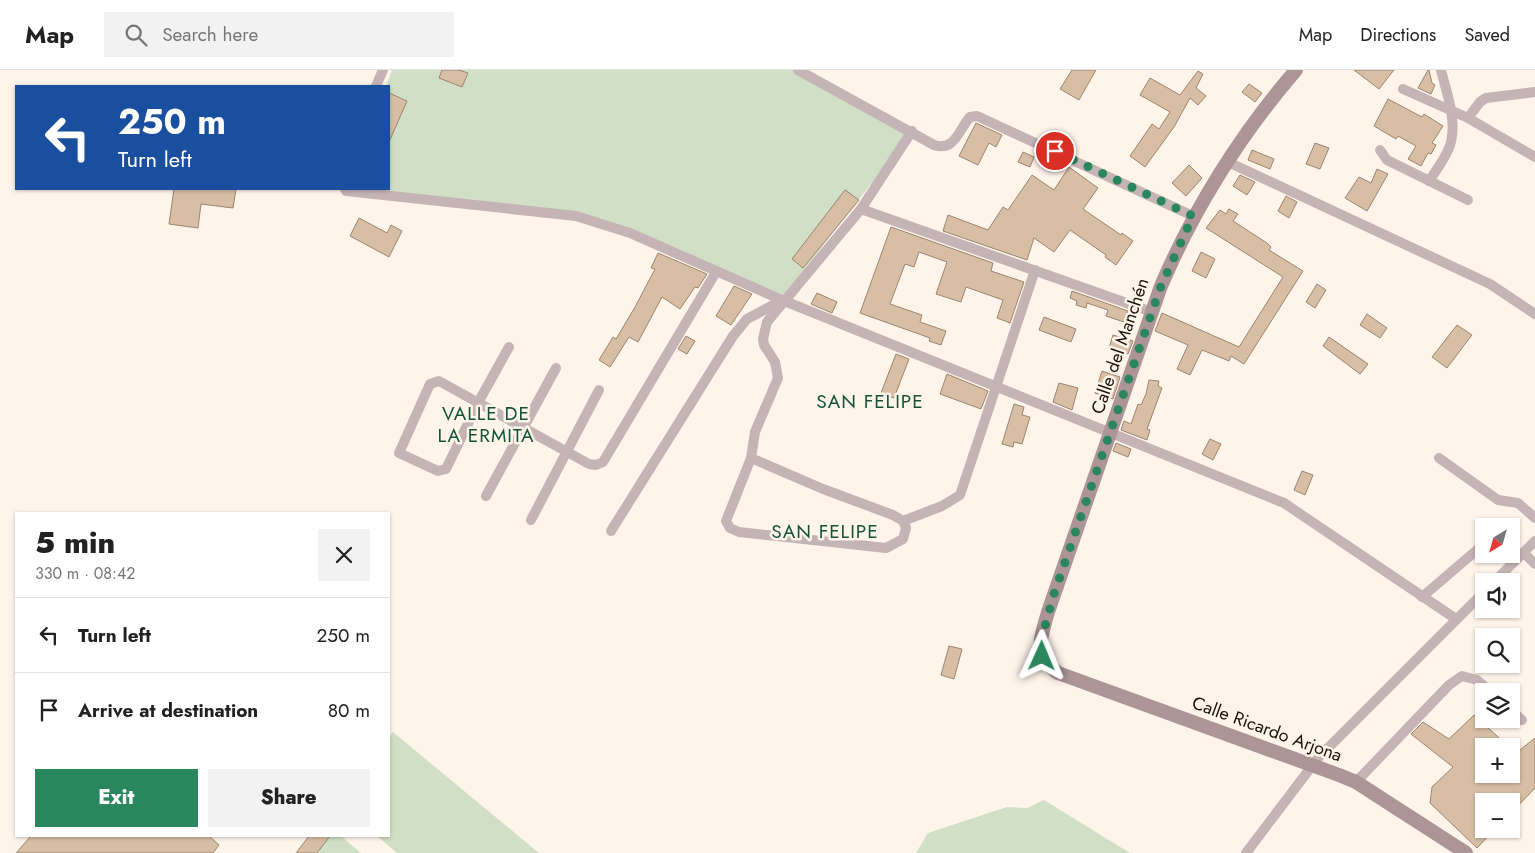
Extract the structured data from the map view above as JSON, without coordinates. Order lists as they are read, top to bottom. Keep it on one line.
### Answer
{"streets":{"street":["Calle del Manchén","Calle Ricardo Arjona"]},"crossings":[["Calle del Manchén","Calle Ricardo Arjona"]],"districts":["SAN FELIPE","VALLE DE LA ERMITA","SAN FELIPE"],"north":"bottom left","page":{"header":"Map","search":"Search here","nav":["Map","Directions","Saved"],"turn":["250 m","Turn left"],"heading":["5 min","330 m · 08:42"],"map_buttons":["+","−"],"list":[{"name":"Turn left","value":"250 m"},{"name":"Arrive at destination","value":"80 m"}],"buttons":["Exit","Share"]}}
